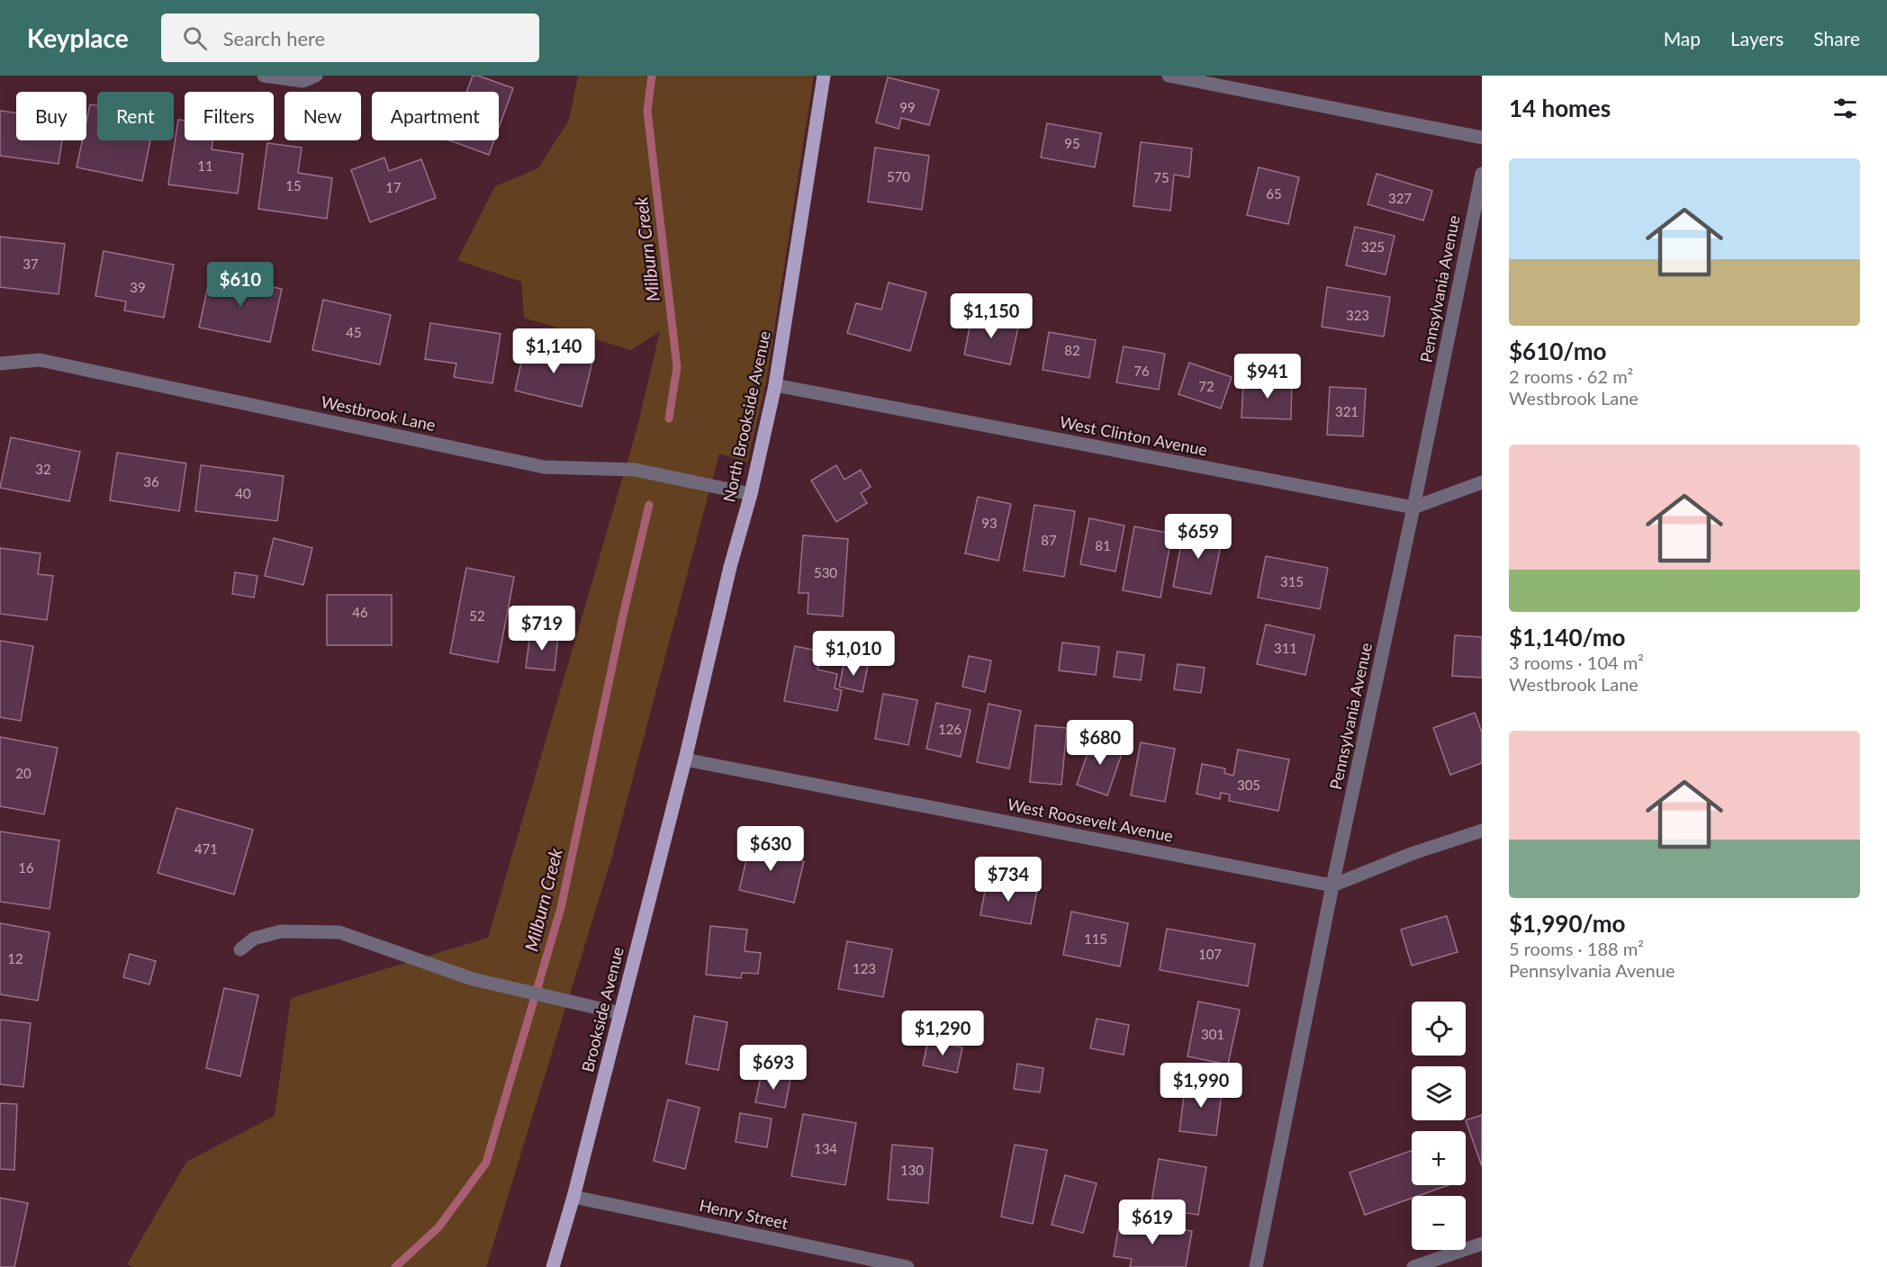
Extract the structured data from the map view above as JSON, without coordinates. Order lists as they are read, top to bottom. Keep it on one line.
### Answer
{"streets":{"main road":["North Brookside Avenue","Brookside Avenue"],"street":["Pennsylvania Avenue","Westbrook Lane","West Clinton Avenue","West Roosevelt Avenue","Henry Street"]},"crossings":[["Pennsylvania Avenue","West Clinton Avenue"],["Pennsylvania Avenue","West Roosevelt Avenue"],["Westbrook Lane","North Brookside Avenue"],["North Brookside Avenue","West Clinton Avenue"],["North Brookside Avenue","West Roosevelt Avenue"],["North Brookside Avenue","Brookside Avenue"],["West Roosevelt Avenue","Brookside Avenue"],["Brookside Avenue","Henry Street"]],"water":["Milburn Creek"],"house_numbers":["99","95","11","570","75","15","17","65","327","325","37","39","323","45","82","76","72","321","32","36","40","93","87","81","530","315","46","52","311","126","20","305","471","16","115","107","12","123","301","134","130"],"page":{"header":"Keyplace","search":"Search here","nav":["Map","Layers","Share"],"heading":"14 homes","chip":["Buy","Rent","Filters","New","Apartment"],"list":[{"name":"$610/mo","note":"2 rooms · 62 m² · Westbrook Lane"},{"name":"$1,140/mo","note":"3 rooms · 104 m² · Westbrook Lane"},{"name":"$1,990/mo","note":"5 rooms · 188 m² · Pennsylvania Avenue"}],"price":["$610","$1,150","$1,140","$941","$659","$719","$1,010","$680","$630","$734","$1,290","$693","$1,990","$619"],"map_buttons":["+","−"]}}
